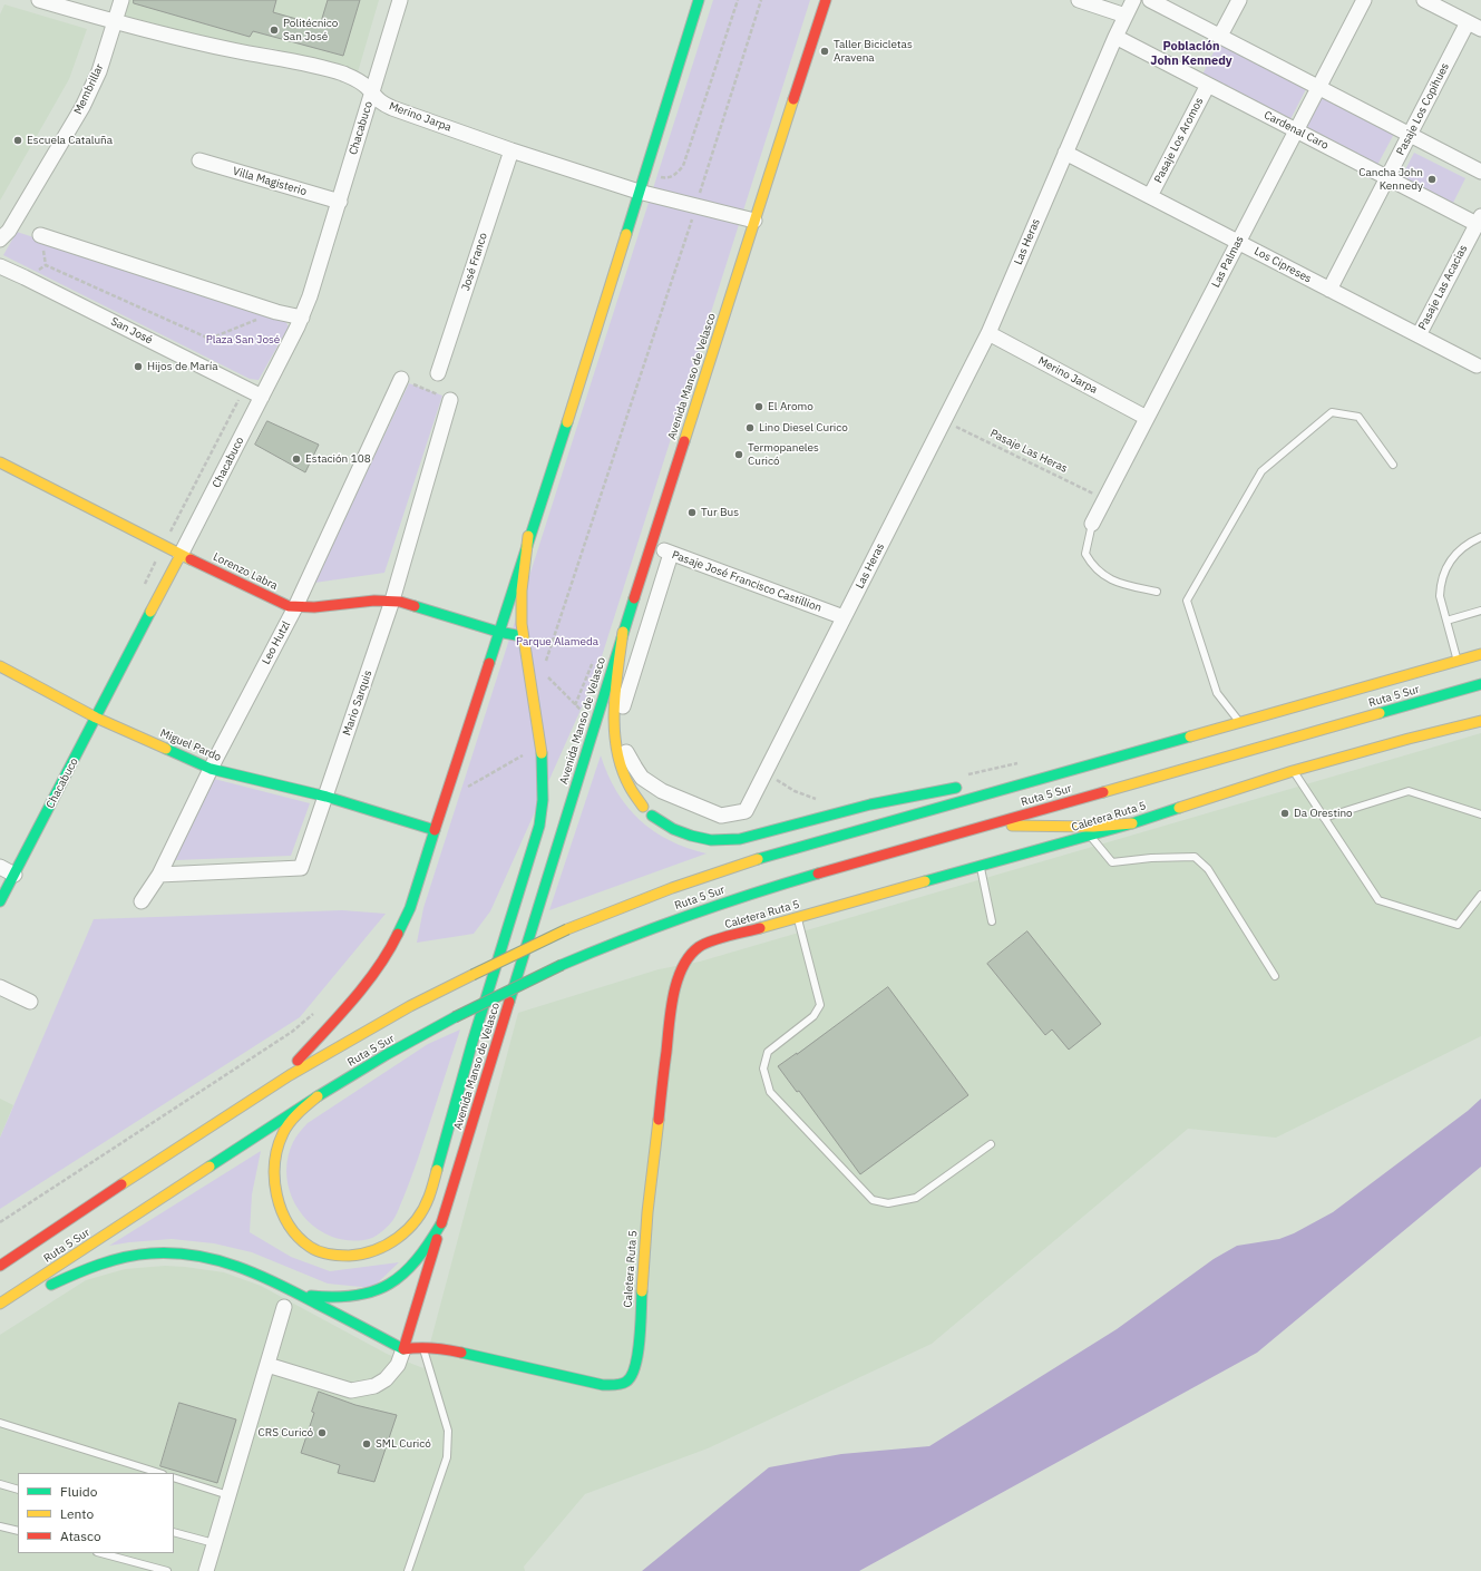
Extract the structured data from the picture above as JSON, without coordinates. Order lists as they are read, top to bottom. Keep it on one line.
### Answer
{"streets":{"main road":["Chacabuco","Avenida Manso de Velasco","Lorenzo Labra","Ruta 5 Sur","Miguel Pardo","Caletera Ruta 5"],"street":["Membrillar","Pasaje Los Copihues","Merino Jarpa","Cardenal Caro","Pasaje Los Aromos","Villa Magisterio","Las Heras","José Franco","Las Palmas","Los Cipreses","Pasaje Las Acacias","San José","Pasaje José Francisco Castillion","Leo Hutzl","Mario Sarquis"],"path":["Pasaje Las Heras"]},"crossings":[["Membrillar","Merino Jarpa"],["Pasaje Los Copihues","Cardenal Caro"],["Pasaje Los Copihues","Los Cipreses"],["Merino Jarpa","Chacabuco"],["Merino Jarpa","Las Heras"],["Merino Jarpa","José Franco"],["Merino Jarpa","Las Palmas"],["Merino Jarpa","Avenida Manso de Velasco"],["Chacabuco","Villa Magisterio"],["Chacabuco","San José"],["Chacabuco","Lorenzo Labra"],["Chacabuco","Miguel Pardo"],["Cardenal Caro","Pasaje Los Aromos"],["Cardenal Caro","Las Heras"],["Cardenal Caro","Las Palmas"],["Cardenal Caro","Pasaje Las Acacias"],["Pasaje Los Aromos","Los Cipreses"],["Las Heras","Los Cipreses"],["Las Heras","Pasaje Las Heras"],["Las Heras","Pasaje José Francisco Castillion"],["Las Palmas","Los Cipreses"],["Las Palmas","Pasaje Las Heras"],["Los Cipreses","Pasaje Las Acacias"],["Avenida Manso de Velasco","Pasaje José Francisco Castillion"],["Avenida Manso de Velasco","Caletera Ruta 5"],["Lorenzo Labra","Leo Hutzl"],["Lorenzo Labra","Mario Sarquis"],["Leo Hutzl","Mario Sarquis"],["Leo Hutzl","Miguel Pardo"],["Mario Sarquis","Miguel Pardo"]],"districts":["Población John Kennedy"],"parks":["Plaza San José","Parque Alameda"],"places":["Politécnico San José","Taller Bicicletas Aravena","Escuela Cataluña","Cancha John Kennedy","Hijos de María","El Aromo","Lino Diesel Curico","Termopaneles Curicó","Estación 108","Tur Bus","Da Orestino","CRS Curicó","SML Curicó"],"legend":["Fluido","Lento","Atasco"]}
